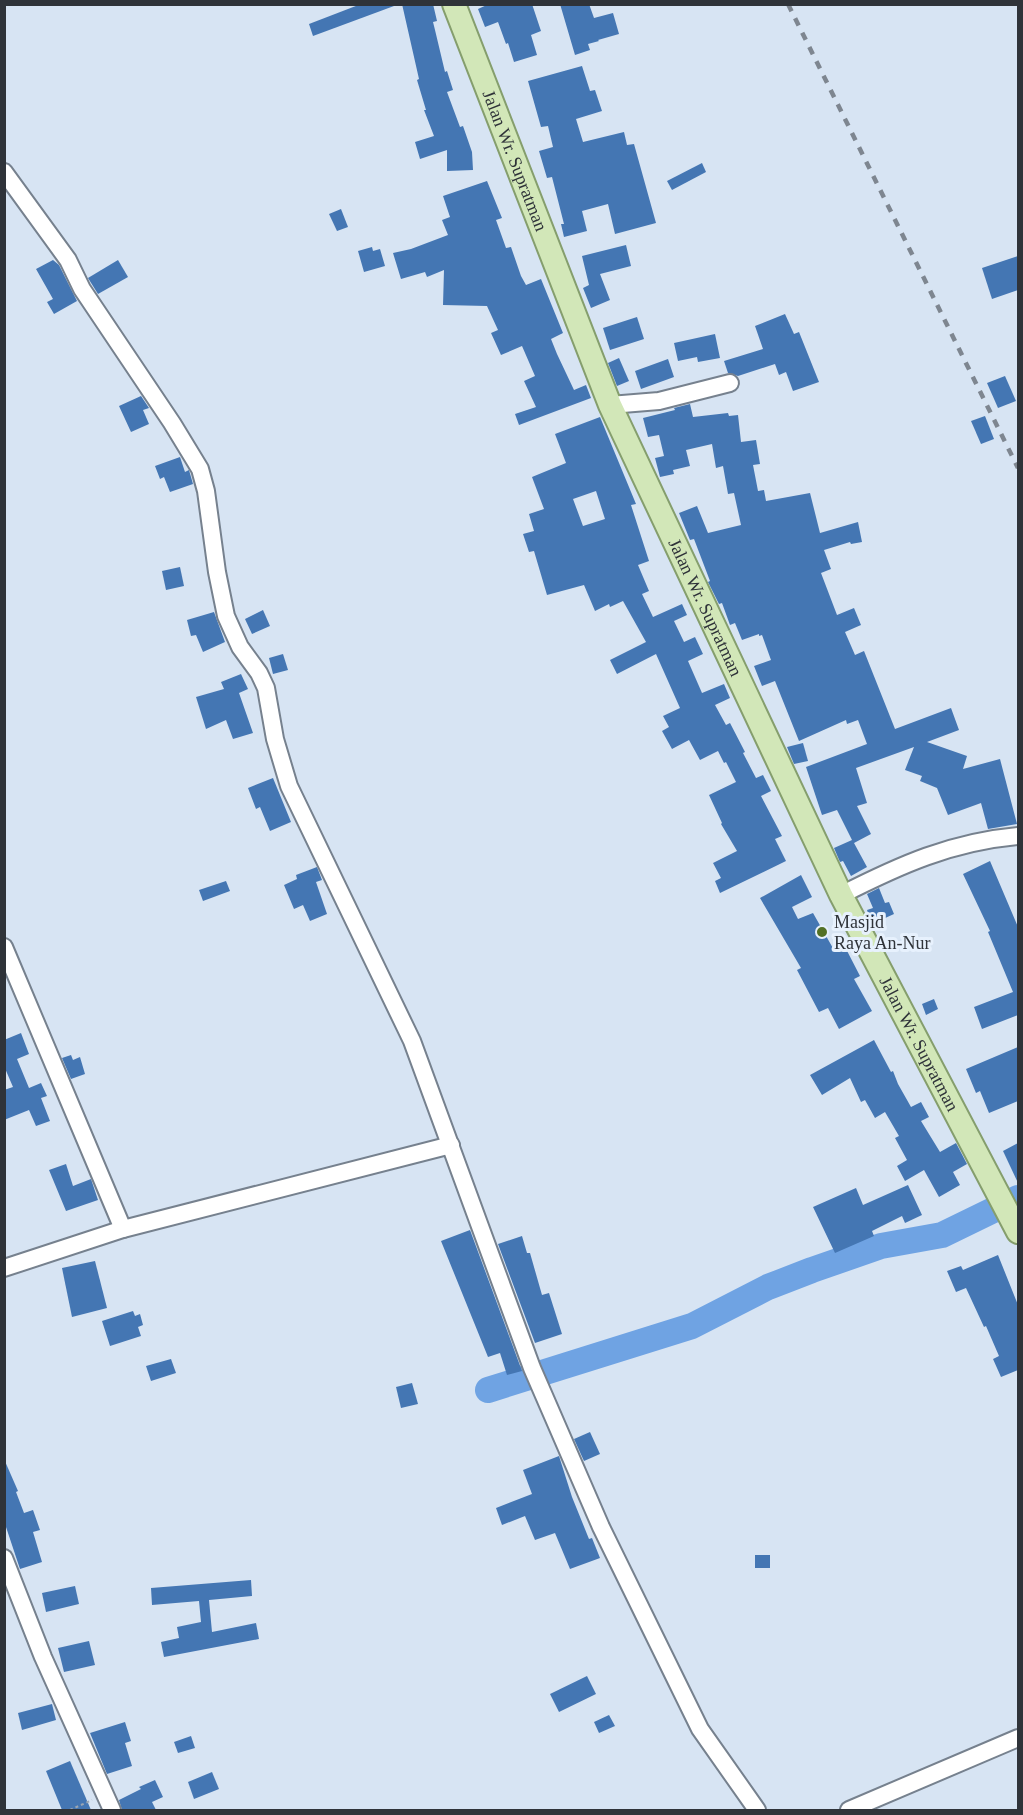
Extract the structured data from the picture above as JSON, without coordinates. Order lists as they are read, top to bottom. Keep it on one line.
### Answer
{"streets":{"main road":["Jalan Wr. Supratman"]},"places":["Masjid Raya An-Nur"]}
